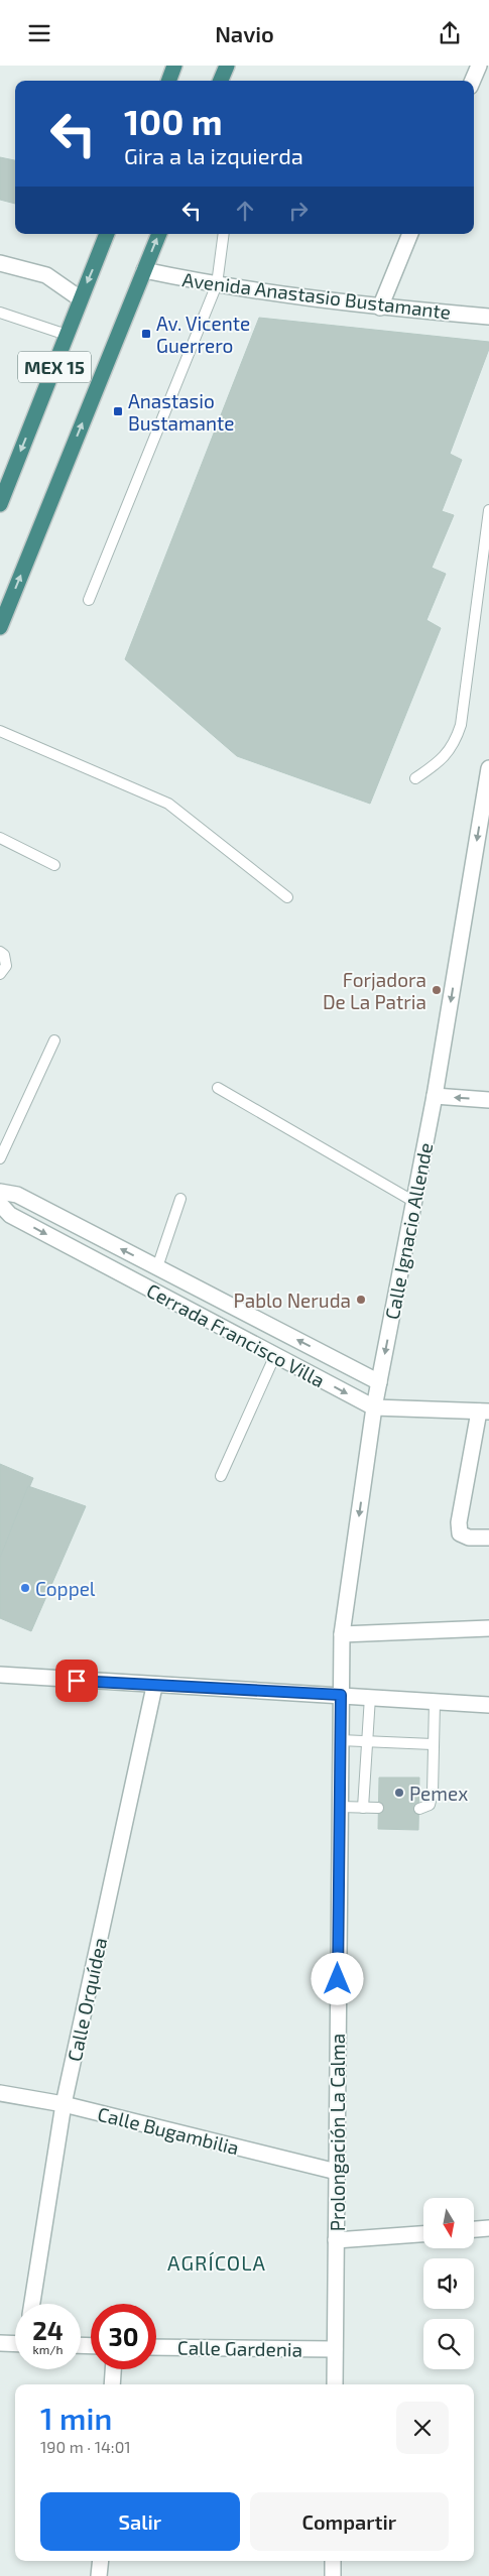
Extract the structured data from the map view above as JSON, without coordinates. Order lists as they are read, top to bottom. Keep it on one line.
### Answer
{"streets":{"highway":["MEX 15"],"street":["Avenida Anastasio Bustamante","Calle Ignacio Allende","Cerrada Francisco Villa","Calle Orquídea","Calle Bugambilia","Prolongación La Calma","Calle Gardenia"]},"crossings":[["Avenida Anastasio Bustamante","MEX 15"],["Calle Ignacio Allende","Cerrada Francisco Villa"],["Calle Ignacio Allende","Prolongación La Calma"],["Calle Orquídea","Calle Bugambilia"],["Calle Bugambilia","Prolongación La Calma"],["Prolongación La Calma","Calle Gardenia"]],"one_way":["Calle Ignacio Allende"],"districts":["AGRÍCOLA"],"places":{"transit":["Av. Vicente Guerrero","Anastasio Bustamante"],"other":["Forjadora De La Patria","Pablo Neruda","Coppel","Pemex"]},"north":"bottom","page":{"header":"Navio","turn":["100 m","Gira a la izquierda"],"speed":"24 km/h","limit":"30","heading":["1 min","190 m · 14:01"],"buttons":["Salir","Compartir"]}}
